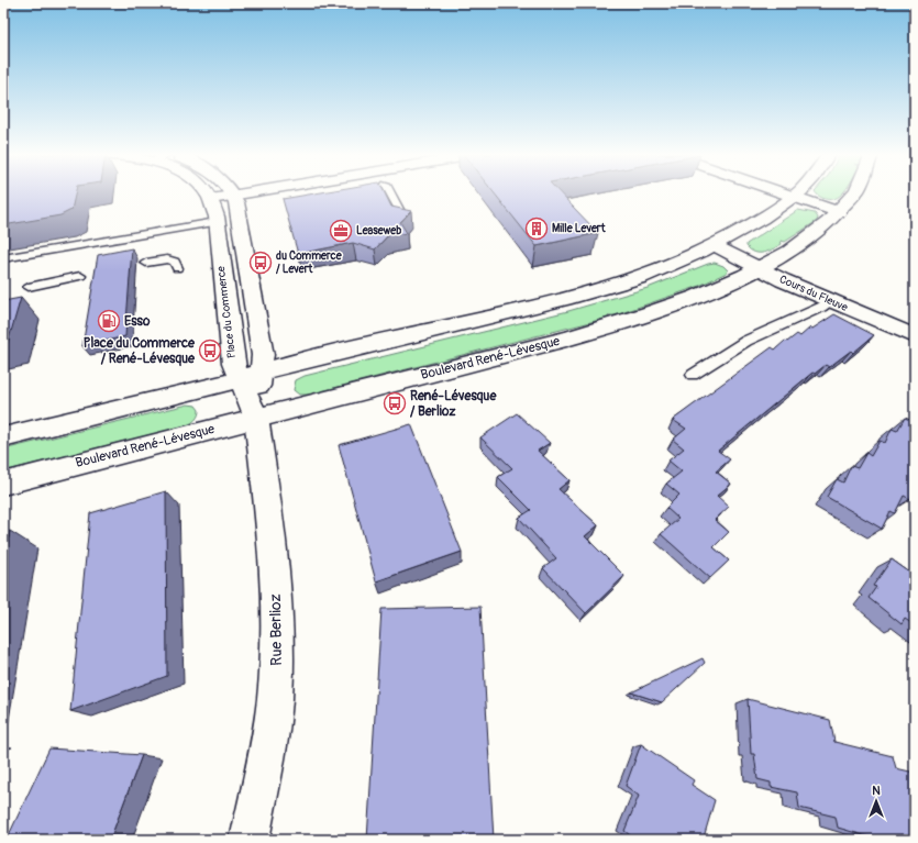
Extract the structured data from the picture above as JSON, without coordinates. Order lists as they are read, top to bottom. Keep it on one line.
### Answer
{"streets":{"street":["Cours du Fleuve","Place du Commerce","Boulevard René-Lévesque","Rue Berlioz"]},"crossings":[["Cours du Fleuve","Boulevard René-Lévesque"],["Place du Commerce","Boulevard René-Lévesque"],["Place du Commerce","Rue Berlioz"],["Boulevard René-Lévesque","Rue Berlioz"]],"places":{"building":["Mille Levert"],"office":["Leaseweb"],"bus stop":["du Commerce / Levert","Place du Commerce / René-Lévesque","René-Lévesque / Berlioz"],"fuel station":["Esso"]},"north":"top"}
